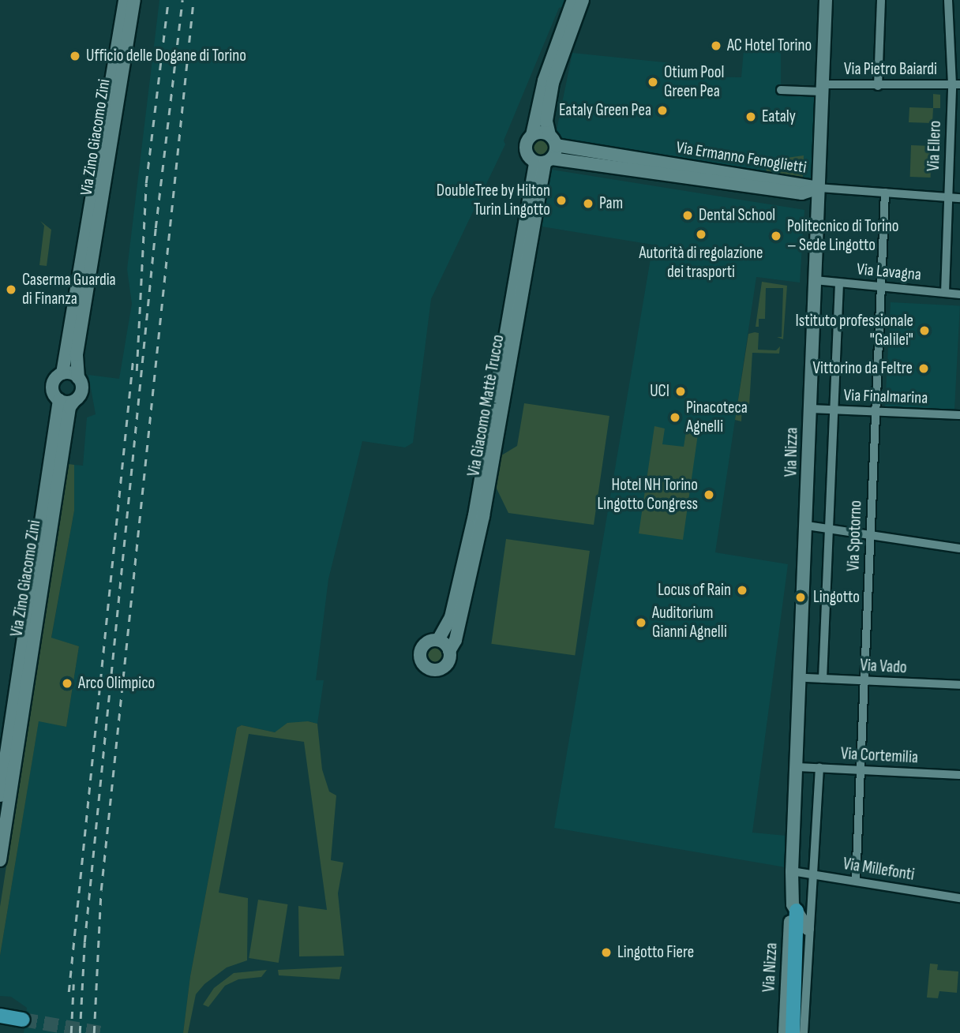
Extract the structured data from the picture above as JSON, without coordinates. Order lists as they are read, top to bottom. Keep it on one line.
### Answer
{"streets":{"street":["Via Pietro Baiardi","Via Zino Giacomo Zini","Via Ellero","Via Ermanno Fenoglietti","Via Lavagna","Via Finalmarina","Via Giacomo Mattè Trucco","Via Nizza","Via Spotorno","Via Vado","Via Cortemilia","Via Millefonti"]},"crossings":[["Via Pietro Baiardi","Via Ellero"],["Via Pietro Baiardi","Via Nizza"],["Via Ellero","Via Lavagna"],["Via Ermanno Fenoglietti","Via Giacomo Mattè Trucco"],["Via Ermanno Fenoglietti","Via Nizza"],["Via Lavagna","Via Nizza"],["Via Lavagna","Via Spotorno"],["Via Finalmarina","Via Nizza"],["Via Finalmarina","Via Spotorno"],["Via Nizza","Via Cortemilia"],["Via Nizza","Via Millefonti"],["Via Spotorno","Via Vado"],["Via Spotorno","Via Cortemilia"],["Via Spotorno","Via Millefonti"]],"places":["AC Hotel Torino","Ufficio delle Dogane di Torino","Otium Pool Green Pea","Eataly Green Pea","Eataly","DoubleTree by Hilton Turin Lingotto","Pam","Dental School","Autorità di regolazione dei trasporti","Politecnico di Torino – Sede Lingotto","Caserma Guardia di Finanza","Istituto professionale \"Galilei\"","Vittorino da Feltre","UCI","Pinacoteca Agnelli","Hotel NH Torino Lingotto Congress","Locus of Rain","Lingotto","Auditorium Gianni Agnelli","Arco Olimpico","Lingotto Fiere"]}
